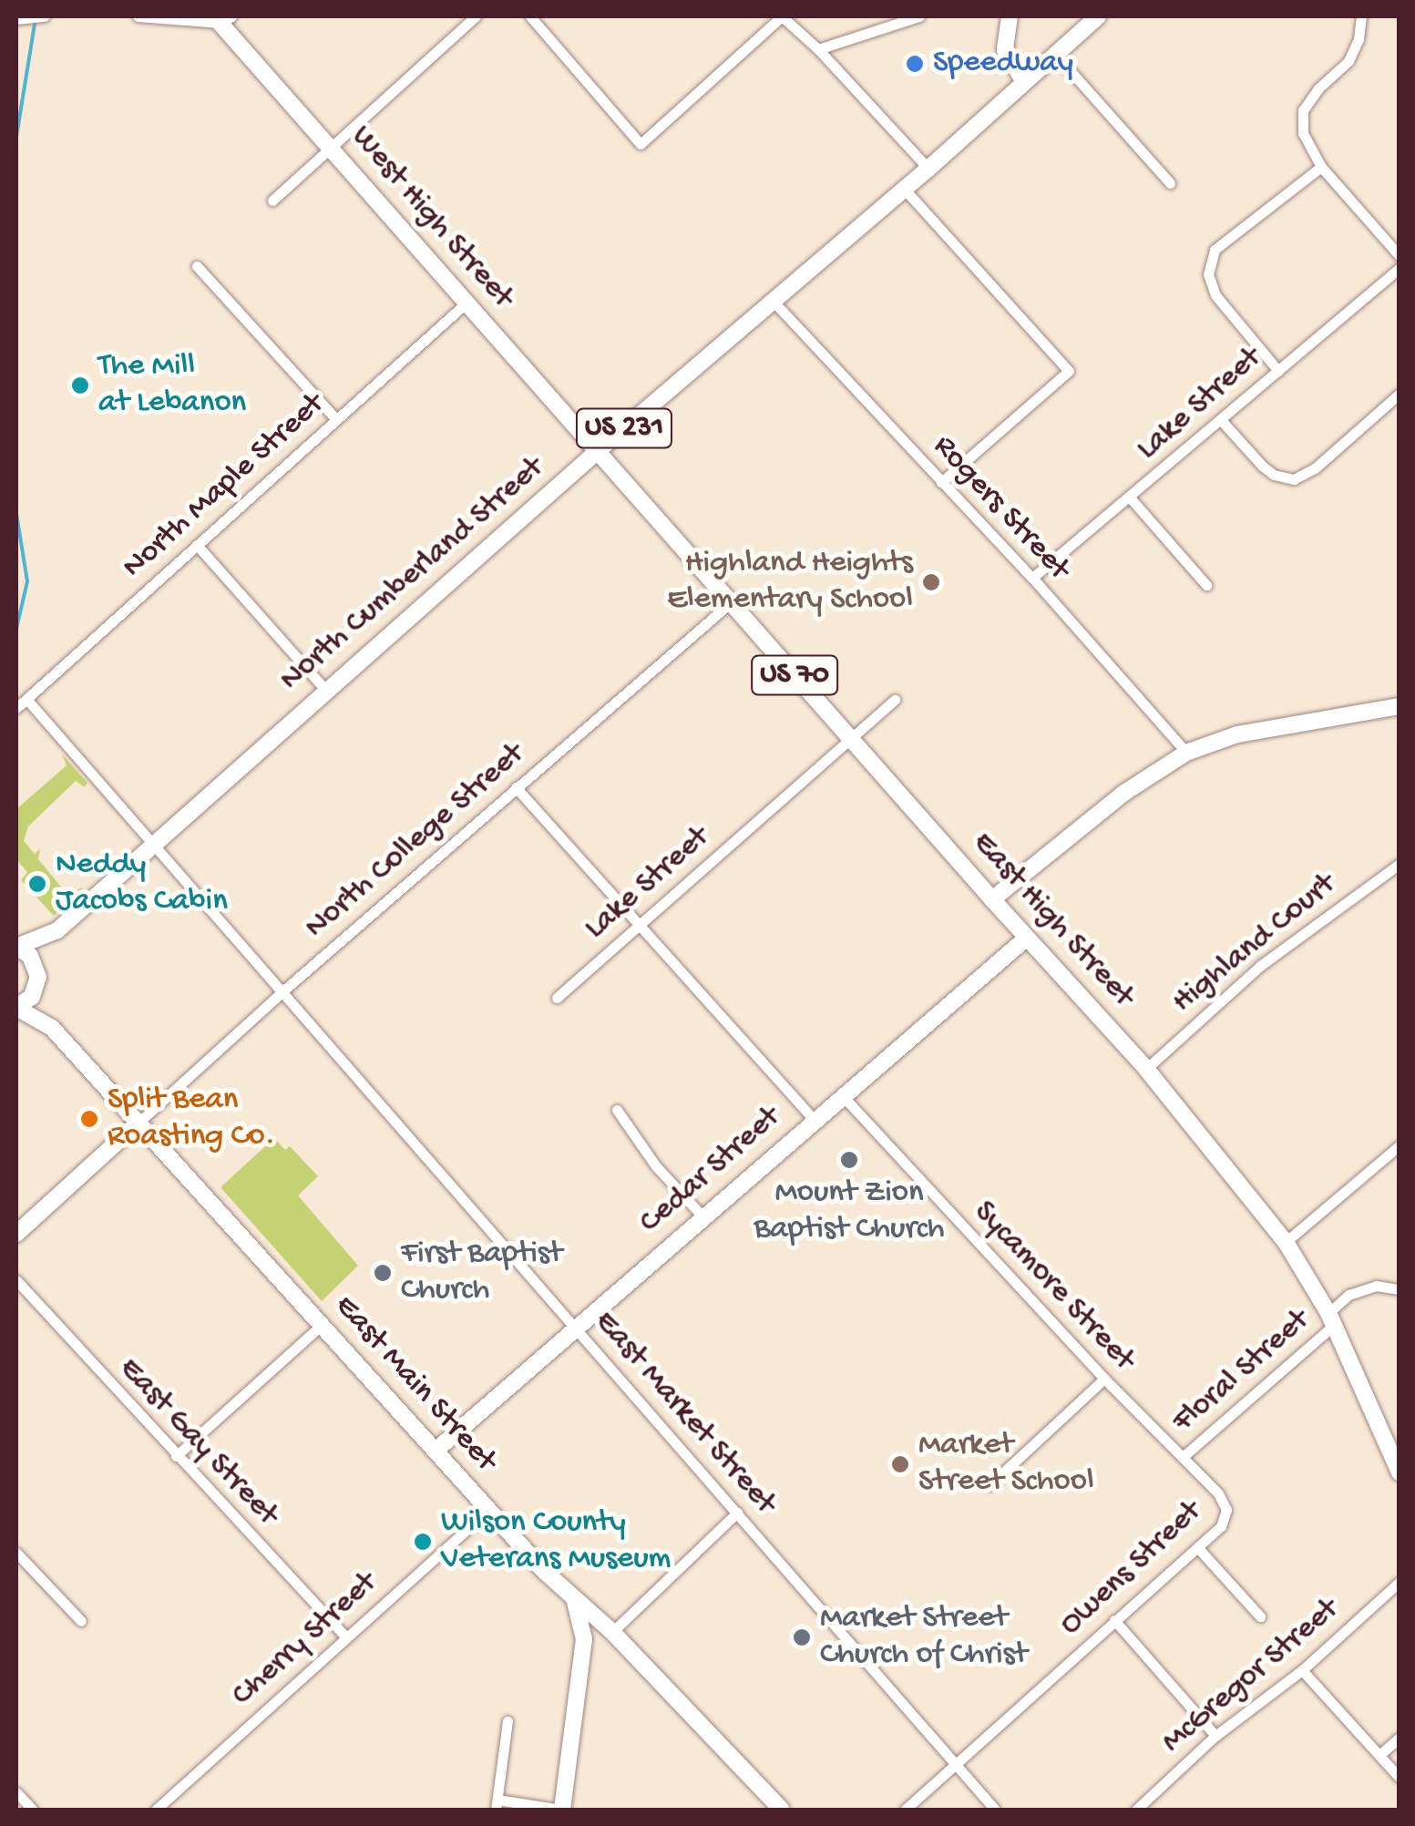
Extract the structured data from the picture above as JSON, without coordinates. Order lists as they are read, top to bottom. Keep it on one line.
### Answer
{"streets":{"main road":["West High Street","US 231","North Cumberland Street","US 70","East High Street","Cedar Street","East Main Street"],"street":["Lake Street","North Maple Street","Rogers Street","North College Street","Highland Court","Sycamore Street","Floral Street","East Market Street","East Gay Street","Owens Street","Cherry Street","McGregor Street"]},"crossings":[["West High Street","North Maple Street"],["West High Street","North Cumberland Street"],["West High Street","East High Street"],["Lake Street","Rogers Street"],["Lake Street","East High Street"],["US 231","North Cumberland Street"],["US 231","East Main Street"],["North Maple Street","East Market Street"],["Rogers Street","North Cumberland Street"],["North Cumberland Street","East High Street"],["North Cumberland Street","East Main Street"],["North Cumberland Street","East Market Street"],["North College Street","East High Street"],["North College Street","East Main Street"],["North College Street","East Market Street"],["East High Street","Highland Court"],["East High Street","Cedar Street"],["East High Street","Floral Street"],["Cedar Street","Sycamore Street"],["Cedar Street","East Main Street"],["Cedar Street","East Market Street"],["Sycamore Street","Floral Street"],["Sycamore Street","Owens Street"],["East Main Street","Cherry Street"],["East Market Street","Owens Street"],["East Gay Street","Cherry Street"]],"places":["Speedway","The Mill at Lebanon","Highland Heights Elementary School","Neddy Jacobs Cabin","Split Bean Roasting Co.","Mount Zion Baptist Church","First Baptist Church","Market Street School","Wilson County Veterans Museum","Market Street Church of Christ"]}
